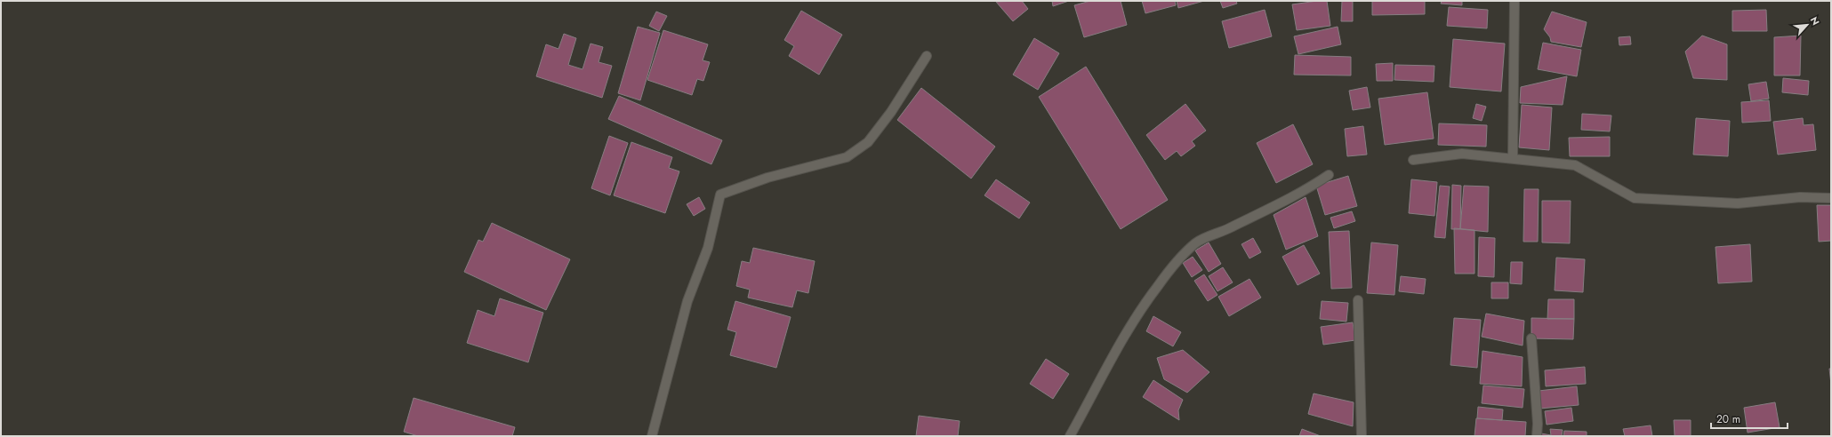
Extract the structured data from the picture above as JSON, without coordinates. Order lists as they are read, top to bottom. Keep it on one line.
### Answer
{"scale_bar":"20 m","north":"top right"}
